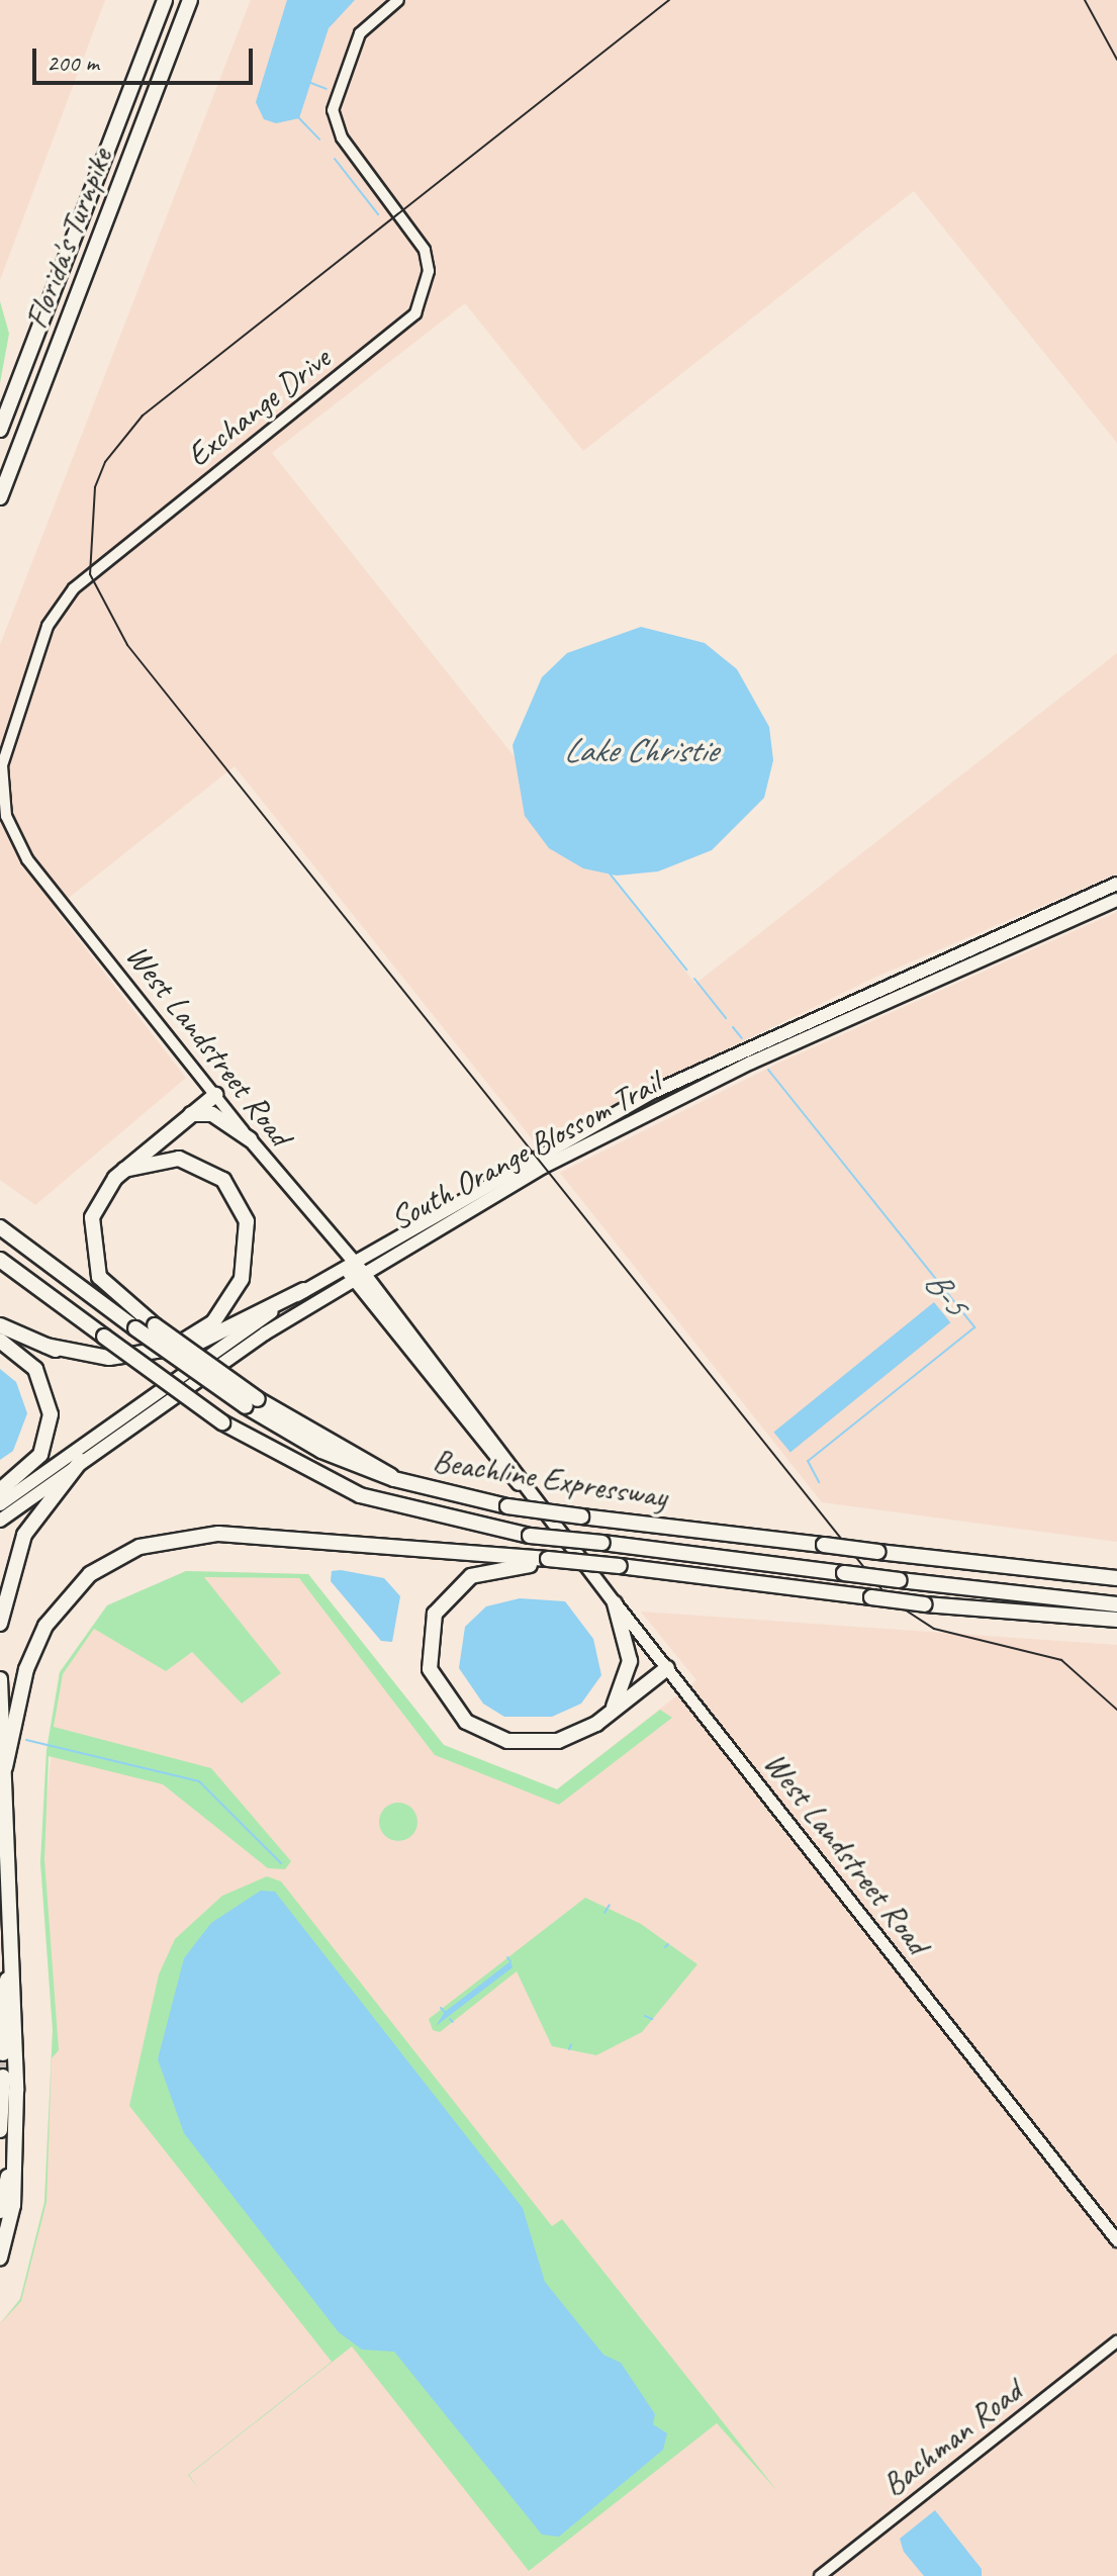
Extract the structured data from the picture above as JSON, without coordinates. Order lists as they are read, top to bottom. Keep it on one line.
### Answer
{"streets":{"highway":["Florida's Turnpike","Beachline Expressway"],"main road":["West Landstreet Road","South Orange Blossom Trail"],"street":["Exchange Drive","Bachman Road"]},"crossings":[["Exchange Drive","West Landstreet Road"],["West Landstreet Road","South Orange Blossom Trail"]],"water":["Lake Christie","B-5"],"scale_bar":"200 m"}
